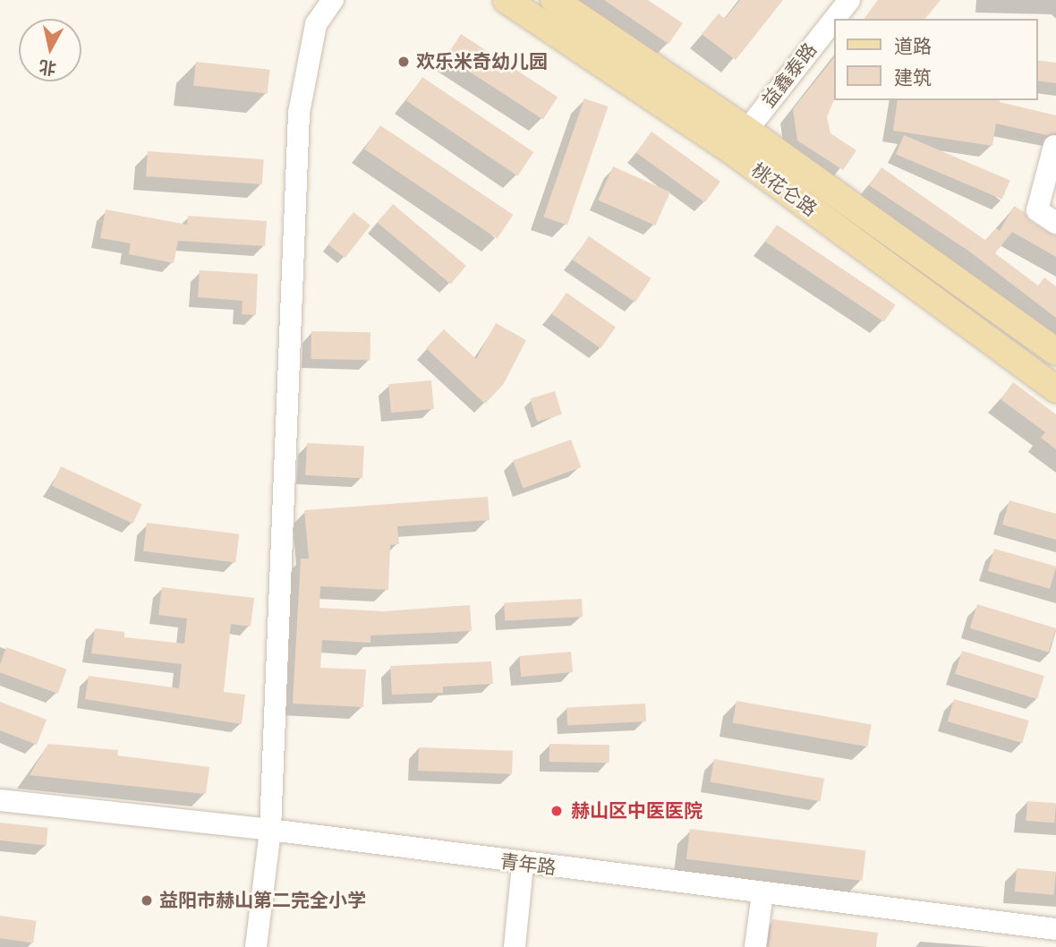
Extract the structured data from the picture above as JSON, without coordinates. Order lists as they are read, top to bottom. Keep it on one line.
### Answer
{"streets":{"main road":["桃花仑路"],"street":["益鑫泰路","青年路"]},"crossings":[["益鑫泰路","桃花仑路"]],"places":["欢乐米奇幼儿园","赫山区中医医院","益阳市赫山第二完全小学"],"legend":["道路","建筑"],"north":"bottom"}
